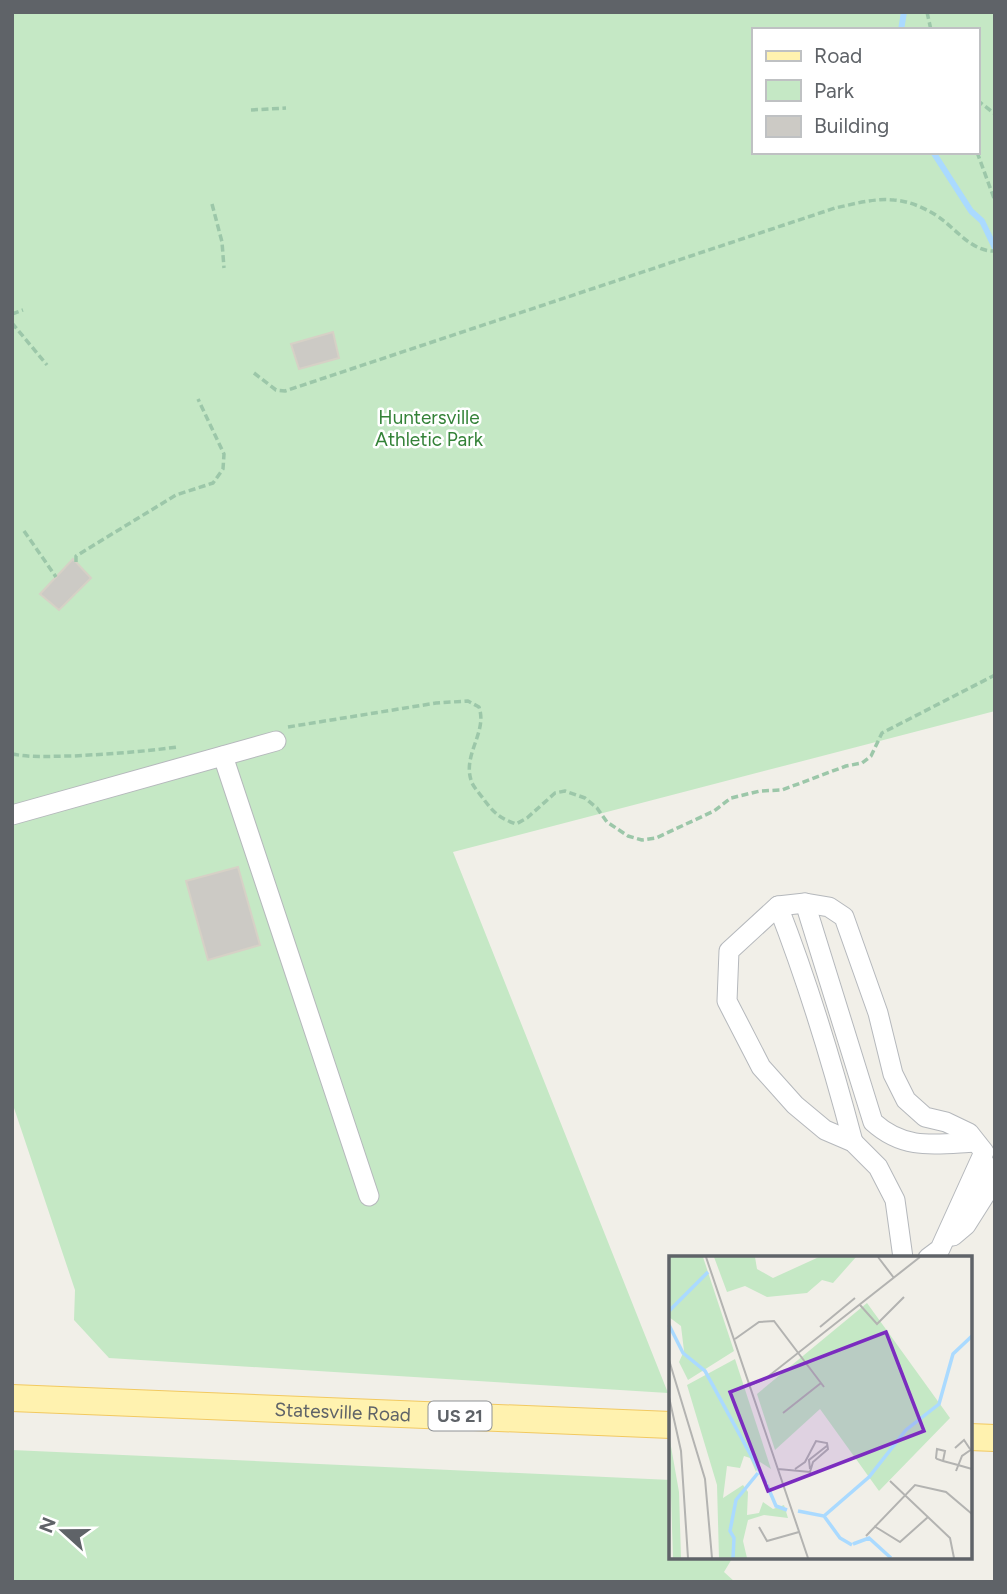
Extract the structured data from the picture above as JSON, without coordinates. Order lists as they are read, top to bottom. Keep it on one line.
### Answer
{"streets":{"main road":["Statesville Road","US 21"]},"parks":["Huntersville Athletic Park"],"legend":["Road","Park","Building"],"north":"left"}
